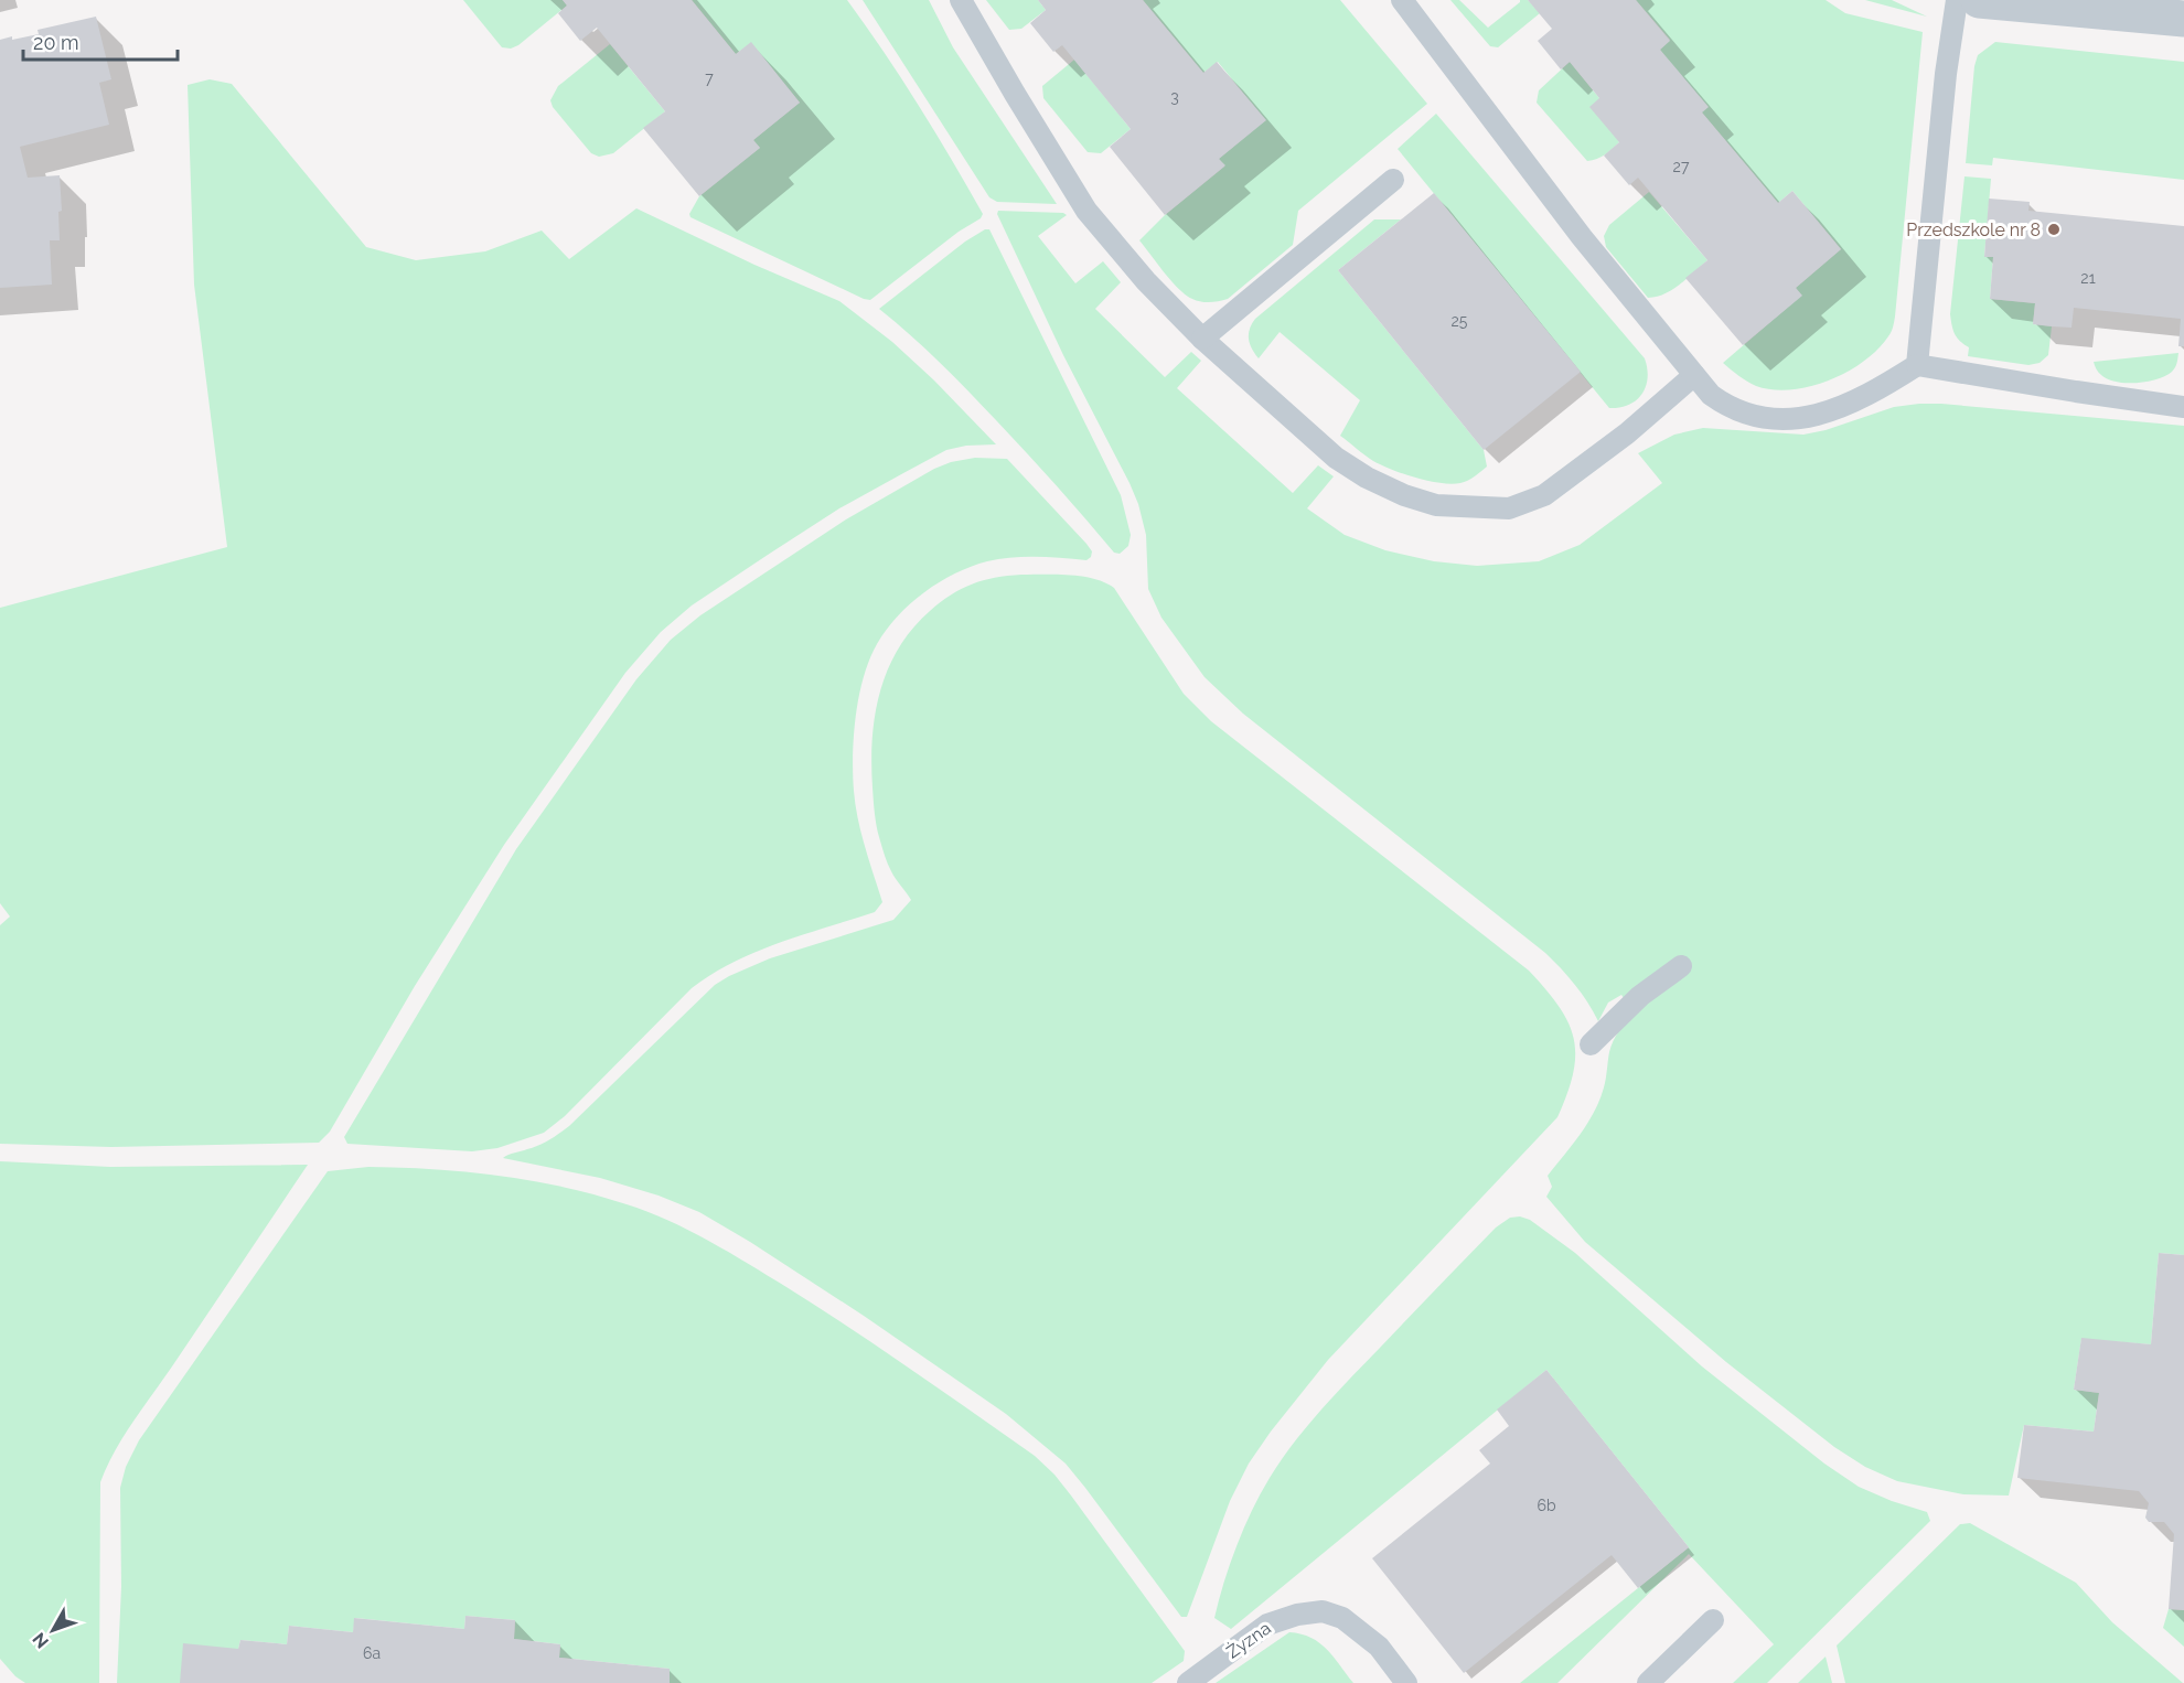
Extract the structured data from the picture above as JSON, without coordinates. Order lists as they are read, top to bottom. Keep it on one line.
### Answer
{"streets":{"lane":["Żyzna"]},"places":["Przedszkole nr 8"],"house_numbers":["7","3","27","21","25","6b","6a"],"scale_bar":"20 m","north":"bottom left"}
